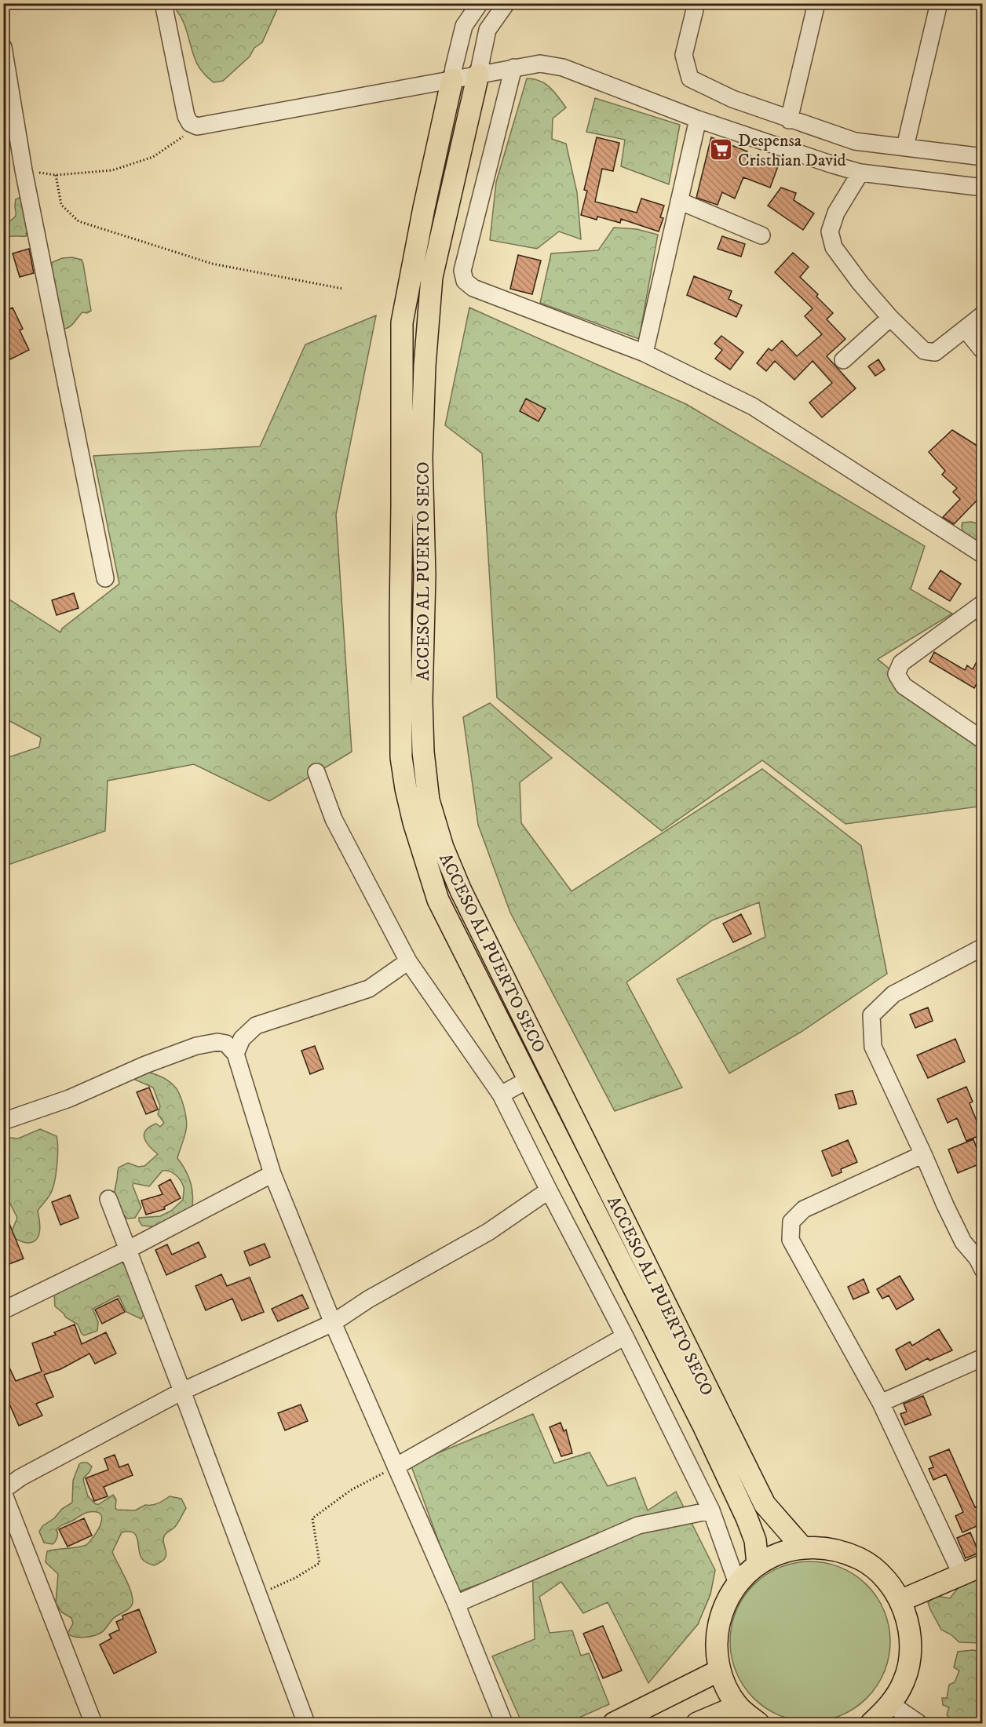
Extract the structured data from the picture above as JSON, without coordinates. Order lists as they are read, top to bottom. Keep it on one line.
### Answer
{"streets":{"main road":["ACCESO AL PUERTO SECO"]},"places":{"supermarket":["Despensa Cristhian David"]}}
